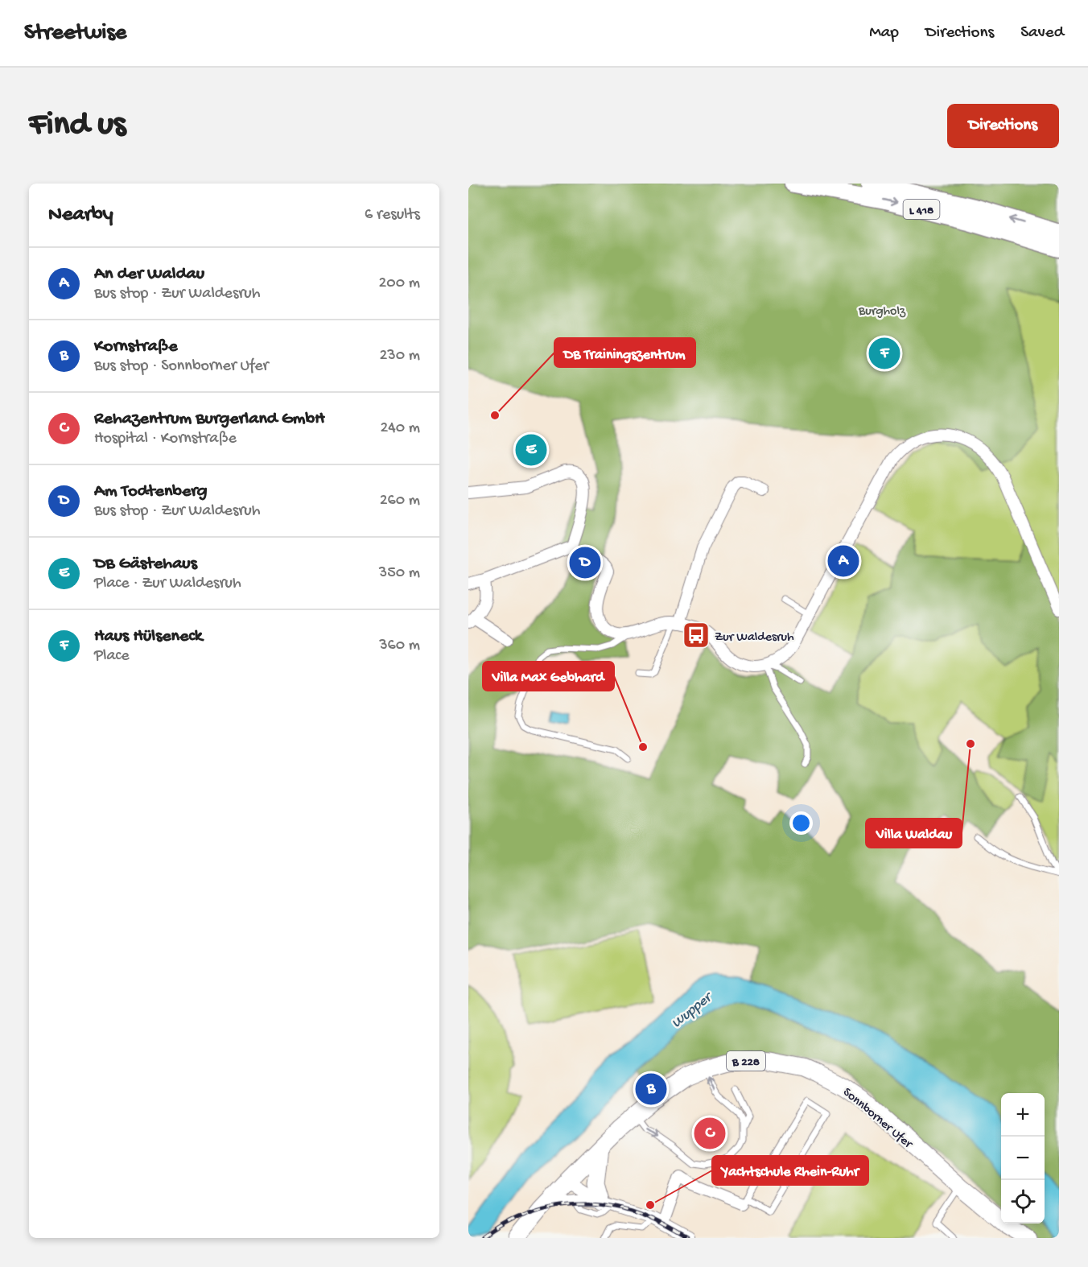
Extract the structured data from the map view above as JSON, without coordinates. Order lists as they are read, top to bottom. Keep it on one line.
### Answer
{"streets":{"highway":["L 418"],"main road":["B 228","Sonnborner Ufer"]},"crossings":[["B 228","Sonnborner Ufer"]],"water":["Wupper"],"parks":["Burgholz"],"places":{"other":["DB Trainingszentrum","Villa Waldau","Villa Max Gebhard","Yachtschule Rhein-Ruhr"],"bus stop":["Zur Waldesruh"]},"page":{"header":"Streetwise","nav":["Map","Directions","Saved"],"buttons":"Directions","title":"Find us","heading":["Nearby","6 results"],"list":[{"mark":"A","name":"An der Waldau","note":"Bus stop · Zur Waldesruh","value":"200 m"},{"mark":"B","name":"Kornstraße","note":"Bus stop · Sonnborner Ufer","value":"230 m"},{"mark":"C","name":"Rehazentrum Burgerland GmbH","note":"Hospital · Kornstraße","value":"240 m"},{"mark":"D","name":"Am Todtenberg","note":"Bus stop · Zur Waldesruh","value":"260 m"},{"mark":"E","name":"DB Gästehaus","note":"Place · Zur Waldesruh","value":"350 m"},{"mark":"F","name":"Haus Hülseneck","note":"Place","value":"360 m"}],"pins":["F","E","A","D","B","C"],"map_buttons":["+","−"]}}
